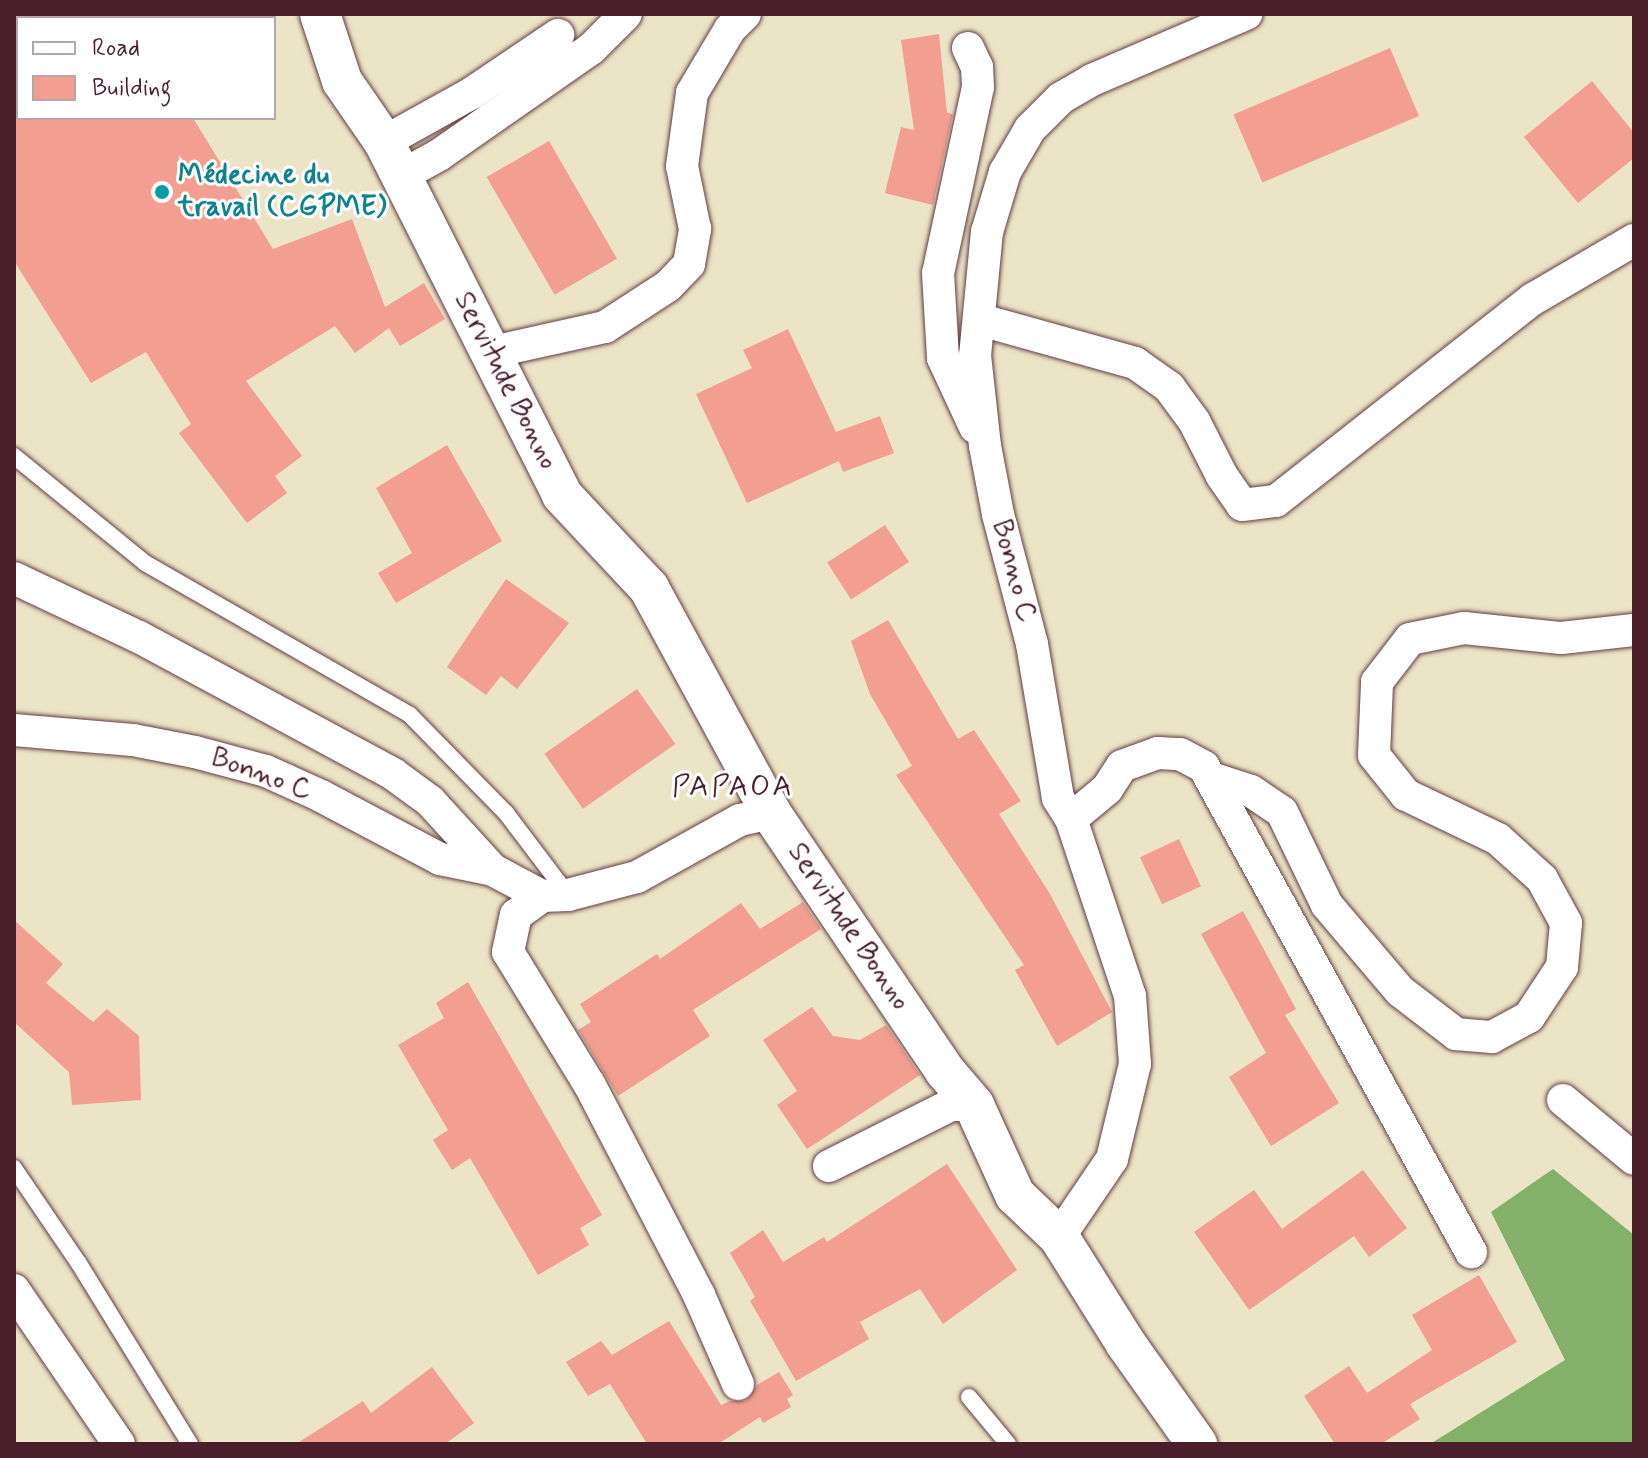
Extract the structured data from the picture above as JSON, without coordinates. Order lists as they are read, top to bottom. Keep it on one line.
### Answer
{"streets":{"street":["Servitude Bonno","Bonno C"]},"crossings":[["Servitude Bonno","Bonno C"]],"districts":["PAPAOA"],"places":["Médecine du travail (CGPME)"],"legend":["Road","Building"]}
